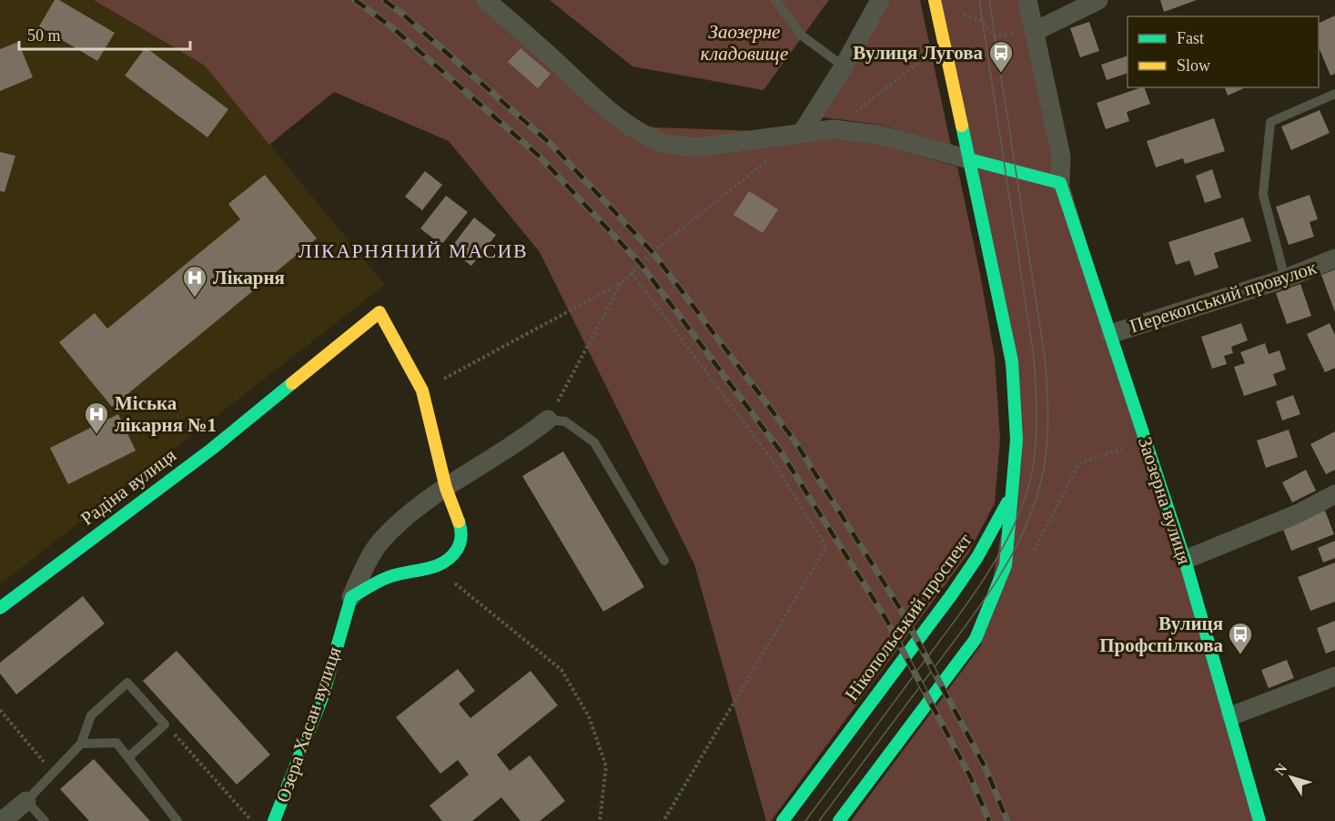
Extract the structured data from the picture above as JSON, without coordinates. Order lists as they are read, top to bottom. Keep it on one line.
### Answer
{"streets":{"street":["Перекопський провулок","Радіна вулиця","Заозерна вулиця","Нікопольський проспект","Озера Хасан вулиця"]},"crossings":[["Перекопський провулок","Заозерна вулиця"]],"districts":["ЛІКАРНЯНИЙ МАСИВ"],"parks":["Заозерне кладовище"],"places":{"bus stop":["Вулиця Лугова","Вулиця Профспілкова"],"hospital":["Лікарня","Міська лікарня №1"]},"legend":["Fast","Slow"],"scale_bar":"50 m","north":"top left"}
